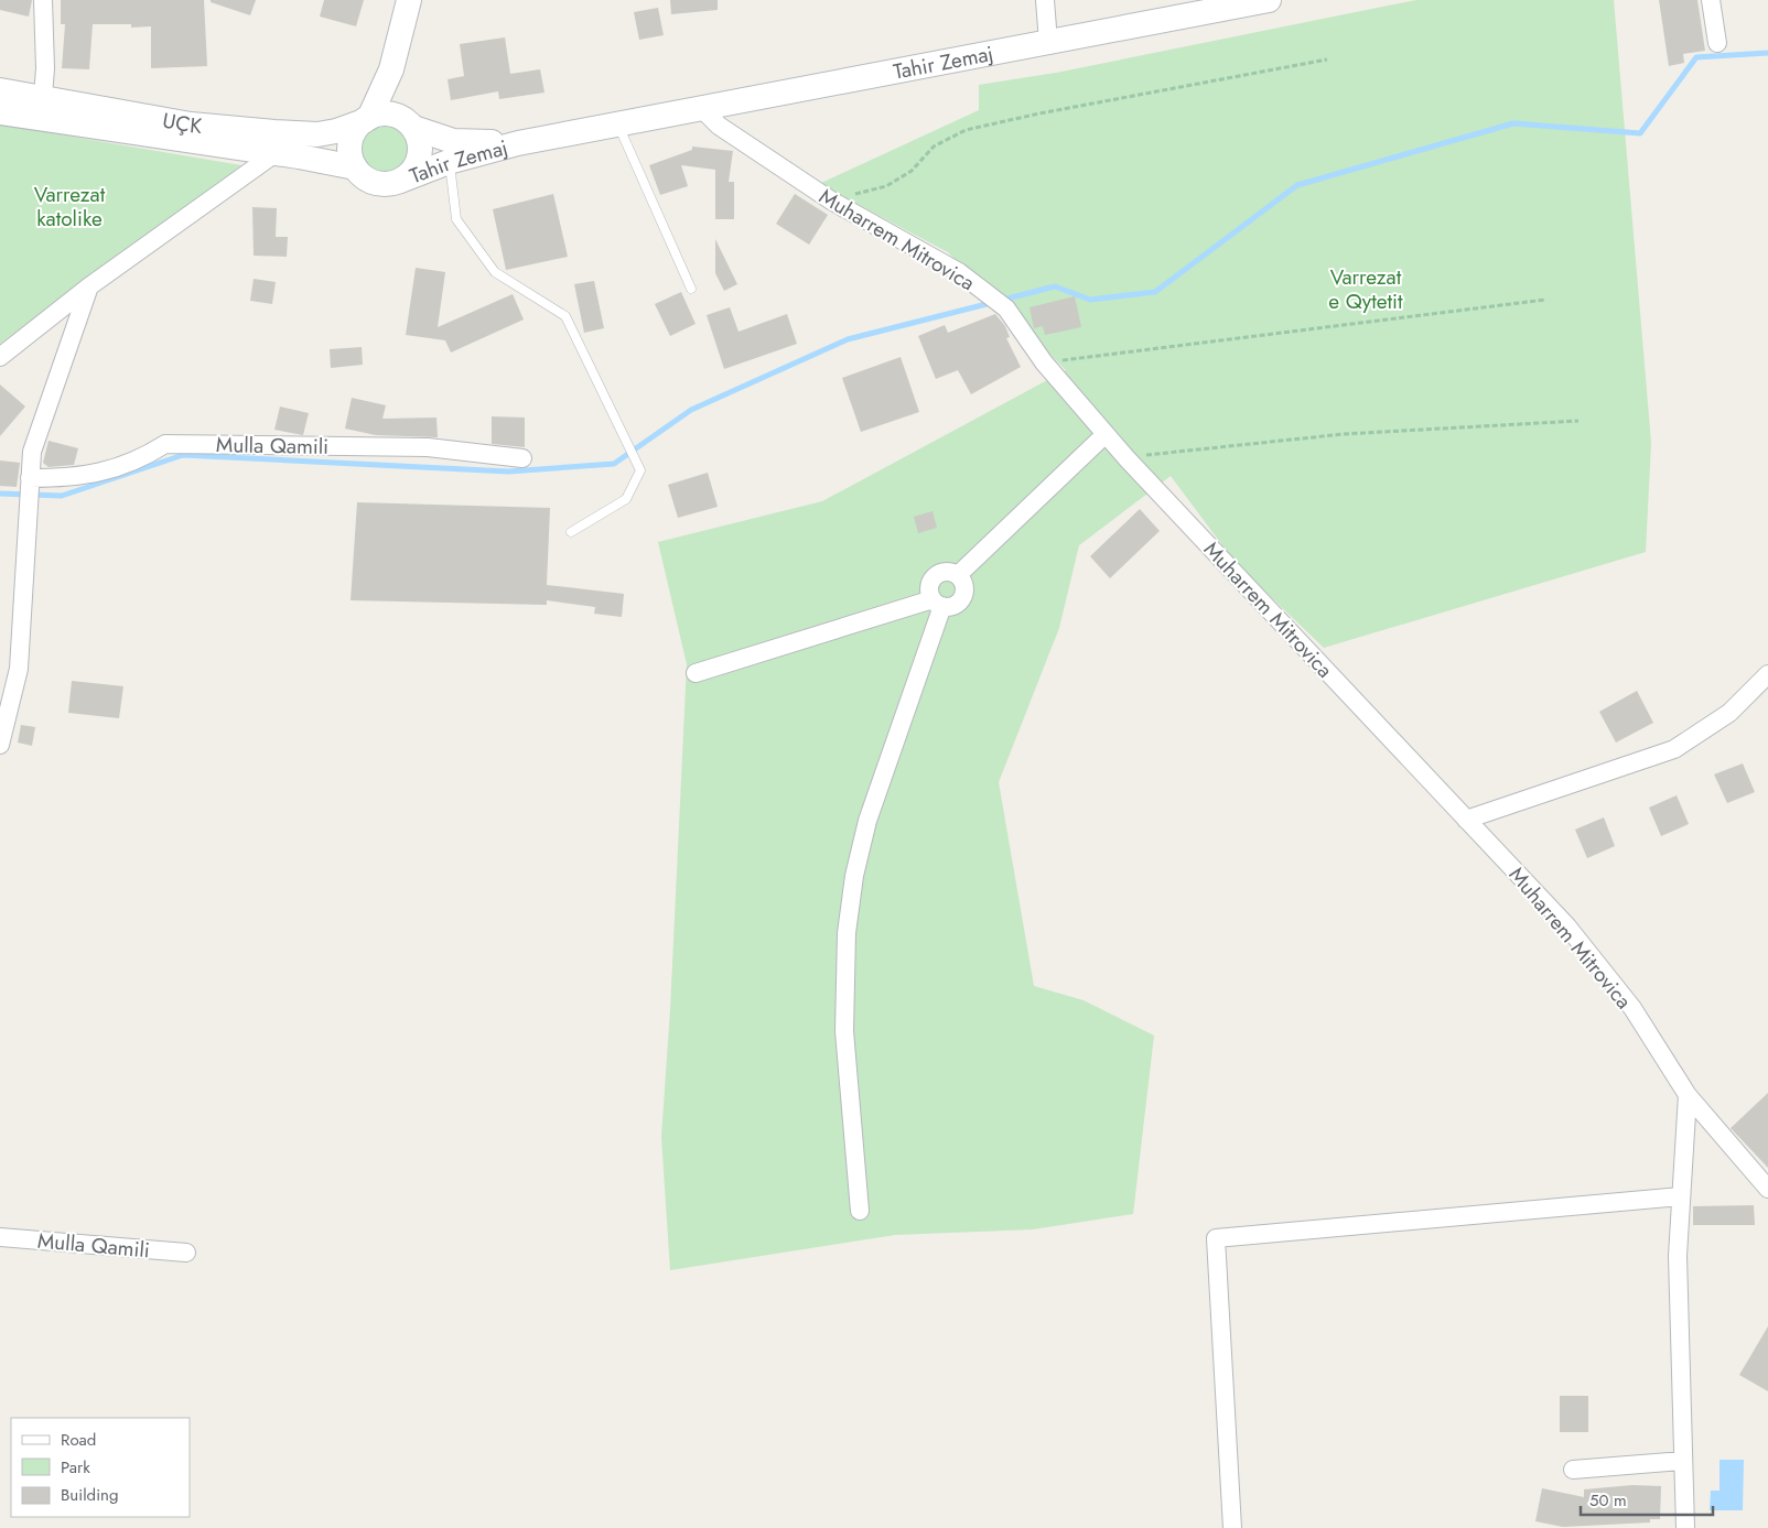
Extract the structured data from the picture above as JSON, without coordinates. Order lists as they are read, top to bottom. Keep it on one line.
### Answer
{"streets":{"main road":["Tahir Zemaj","UÇK"],"street":["Muharrem Mitrovica","Mulla Qamili"]},"crossings":[["Tahir Zemaj","UÇK"],["Tahir Zemaj","Muharrem Mitrovica"]],"parks":["Varrezat katolike","Varrezat e Qytetit"],"legend":["Road","Park","Building"],"scale_bar":"50 m"}
